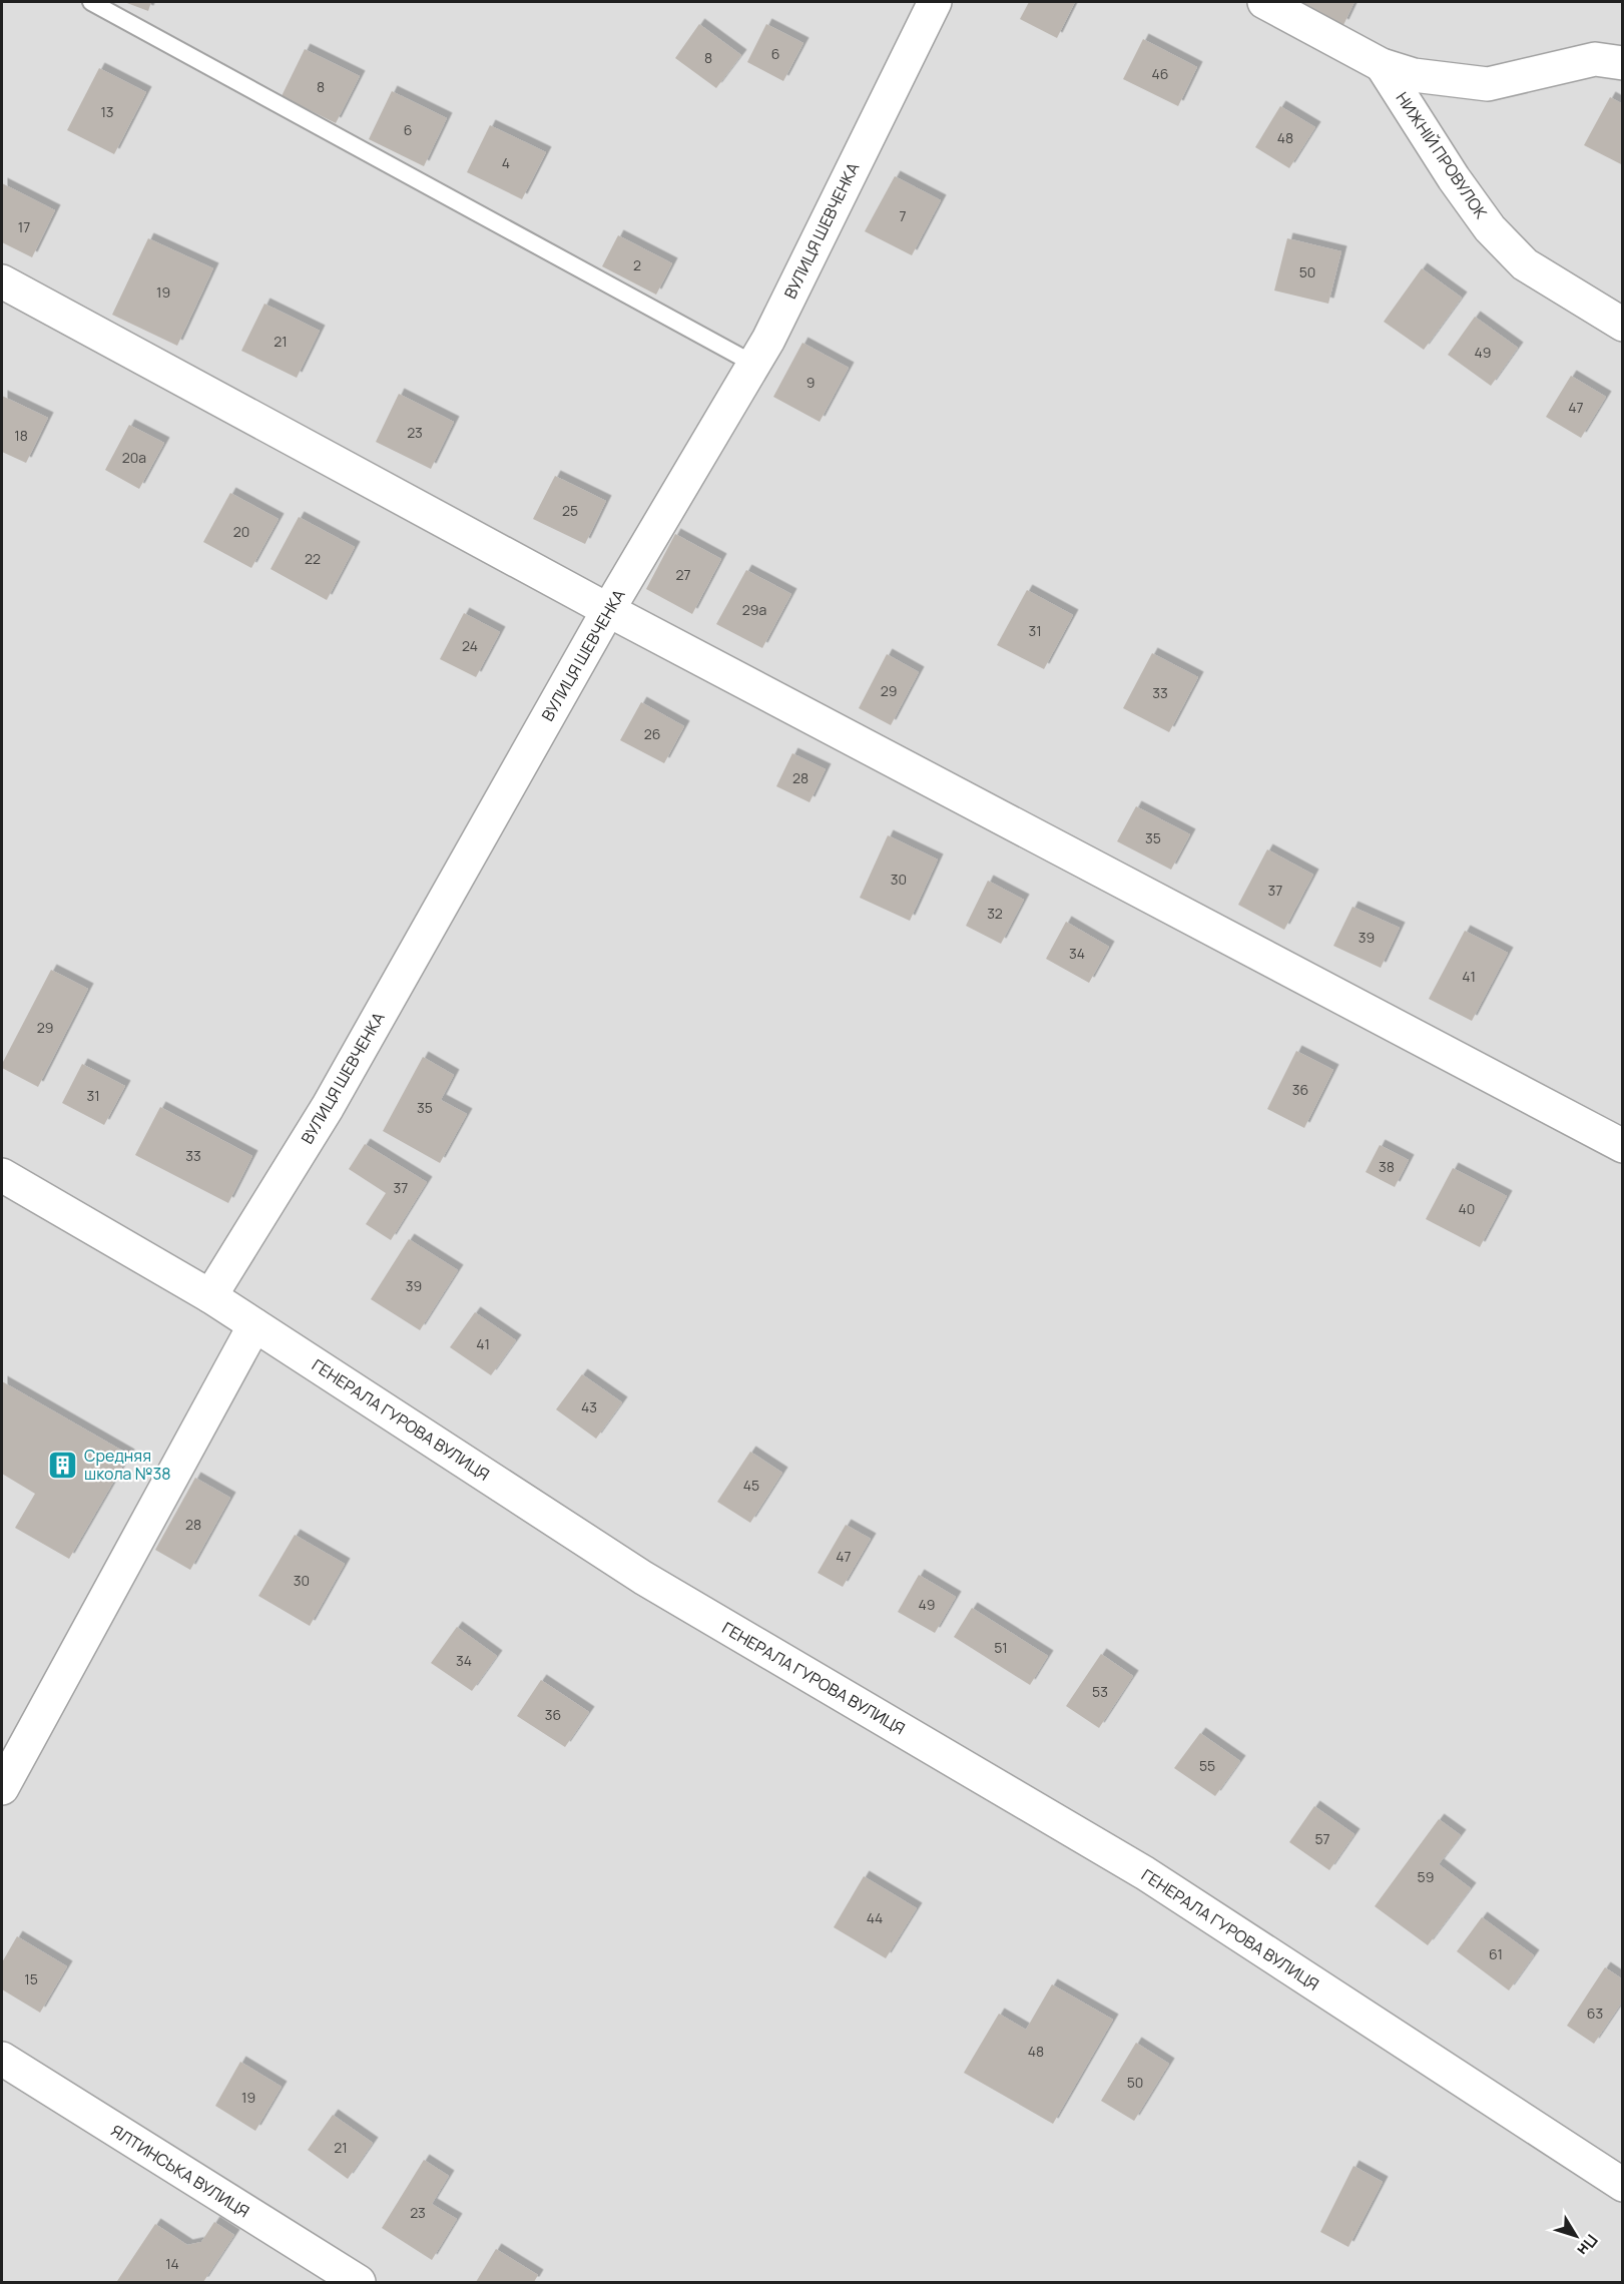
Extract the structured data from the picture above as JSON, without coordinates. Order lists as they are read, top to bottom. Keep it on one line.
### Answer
{"streets":{"street":["НИЖНІЙ ПРОВУЛОК","ВУЛИЦЯ ШЕВЧЕНКА","ГЕНЕРАЛА ГУРОВА ВУЛИЦЯ","ЯЛТИНСЬКА ВУЛИЦЯ"]},"crossings":[["ВУЛИЦЯ ШЕВЧЕНКА","ГЕНЕРАЛА ГУРОВА ВУЛИЦЯ"]],"places":{"building":["Средняя школа №38"]},"house_numbers":["6","8","46","8","13","6","48","4","7","17","2","50","19","21","49","9","47","23","18","20а","25","20","22","27","29а","31","24","29","33","26","28","35","30","37","32","39","34","41","29","36","31","35","33","38","37","40","39","41","43","45","28","47","30","49","51","34","53","36","55","57","59","44","61","15","63","48","50","19","21","23","14"],"north":"bottom right"}
